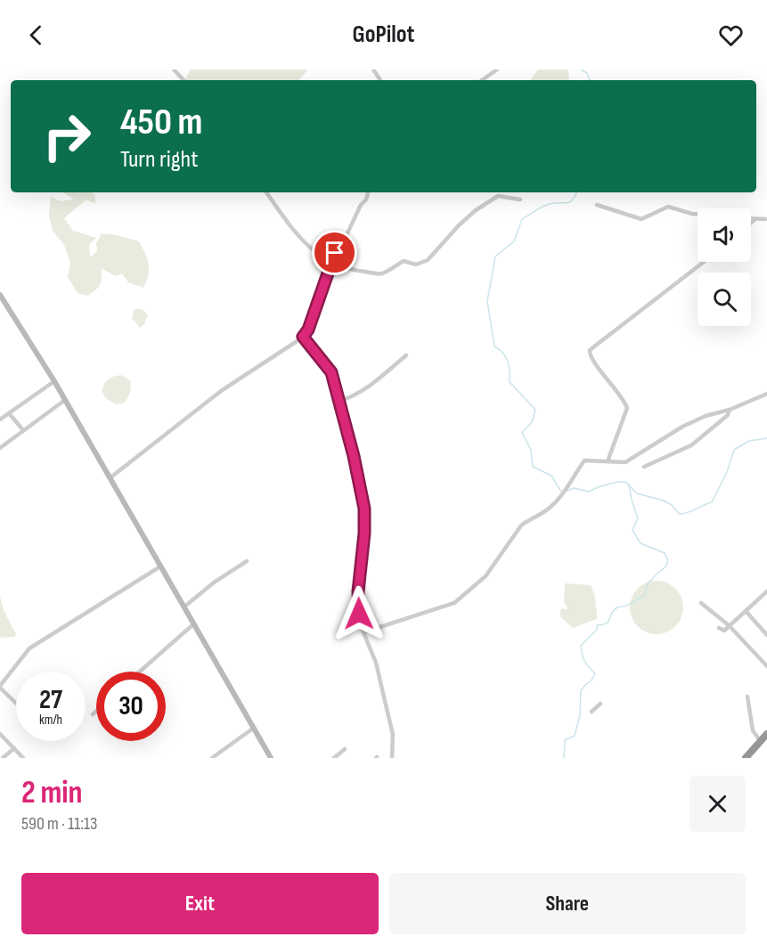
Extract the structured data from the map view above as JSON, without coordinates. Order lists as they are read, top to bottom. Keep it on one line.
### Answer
{"page":{"header":"GoPilot","turn":["450 m","Turn right"],"speed":"27 km/h","limit":"30","heading":["2 min","590 m · 11:13"],"buttons":["Exit","Share"]}}
